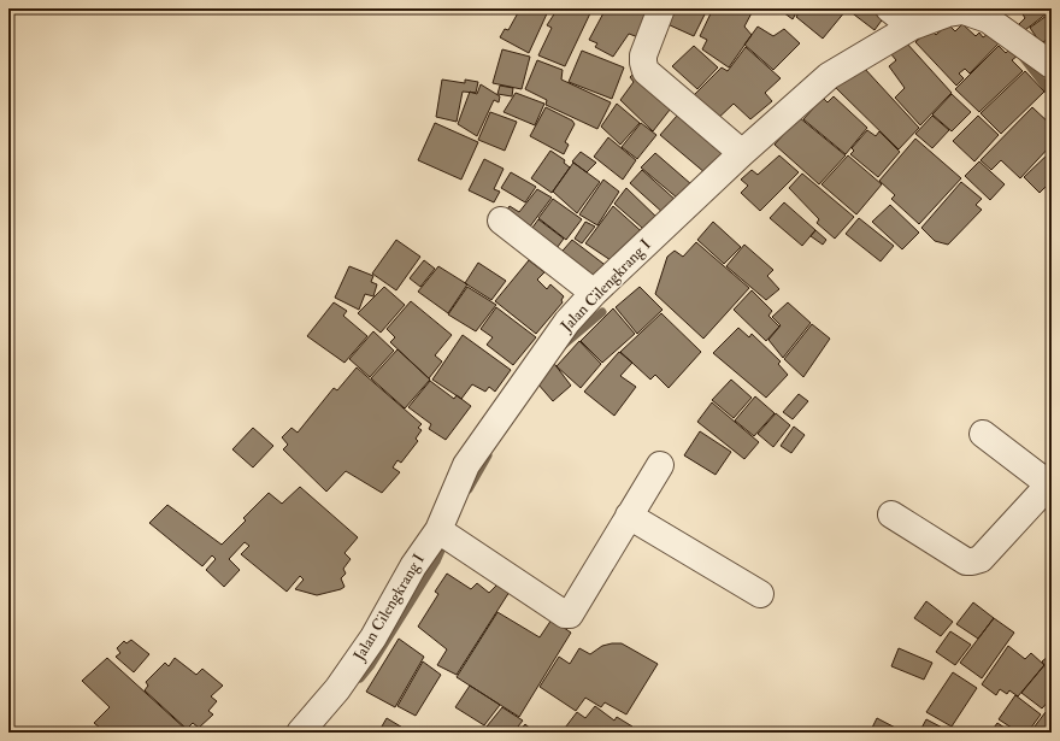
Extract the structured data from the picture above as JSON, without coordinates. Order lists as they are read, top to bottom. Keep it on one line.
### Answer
{"streets":{"street":["Jalan Cilengkrang I"]}}
